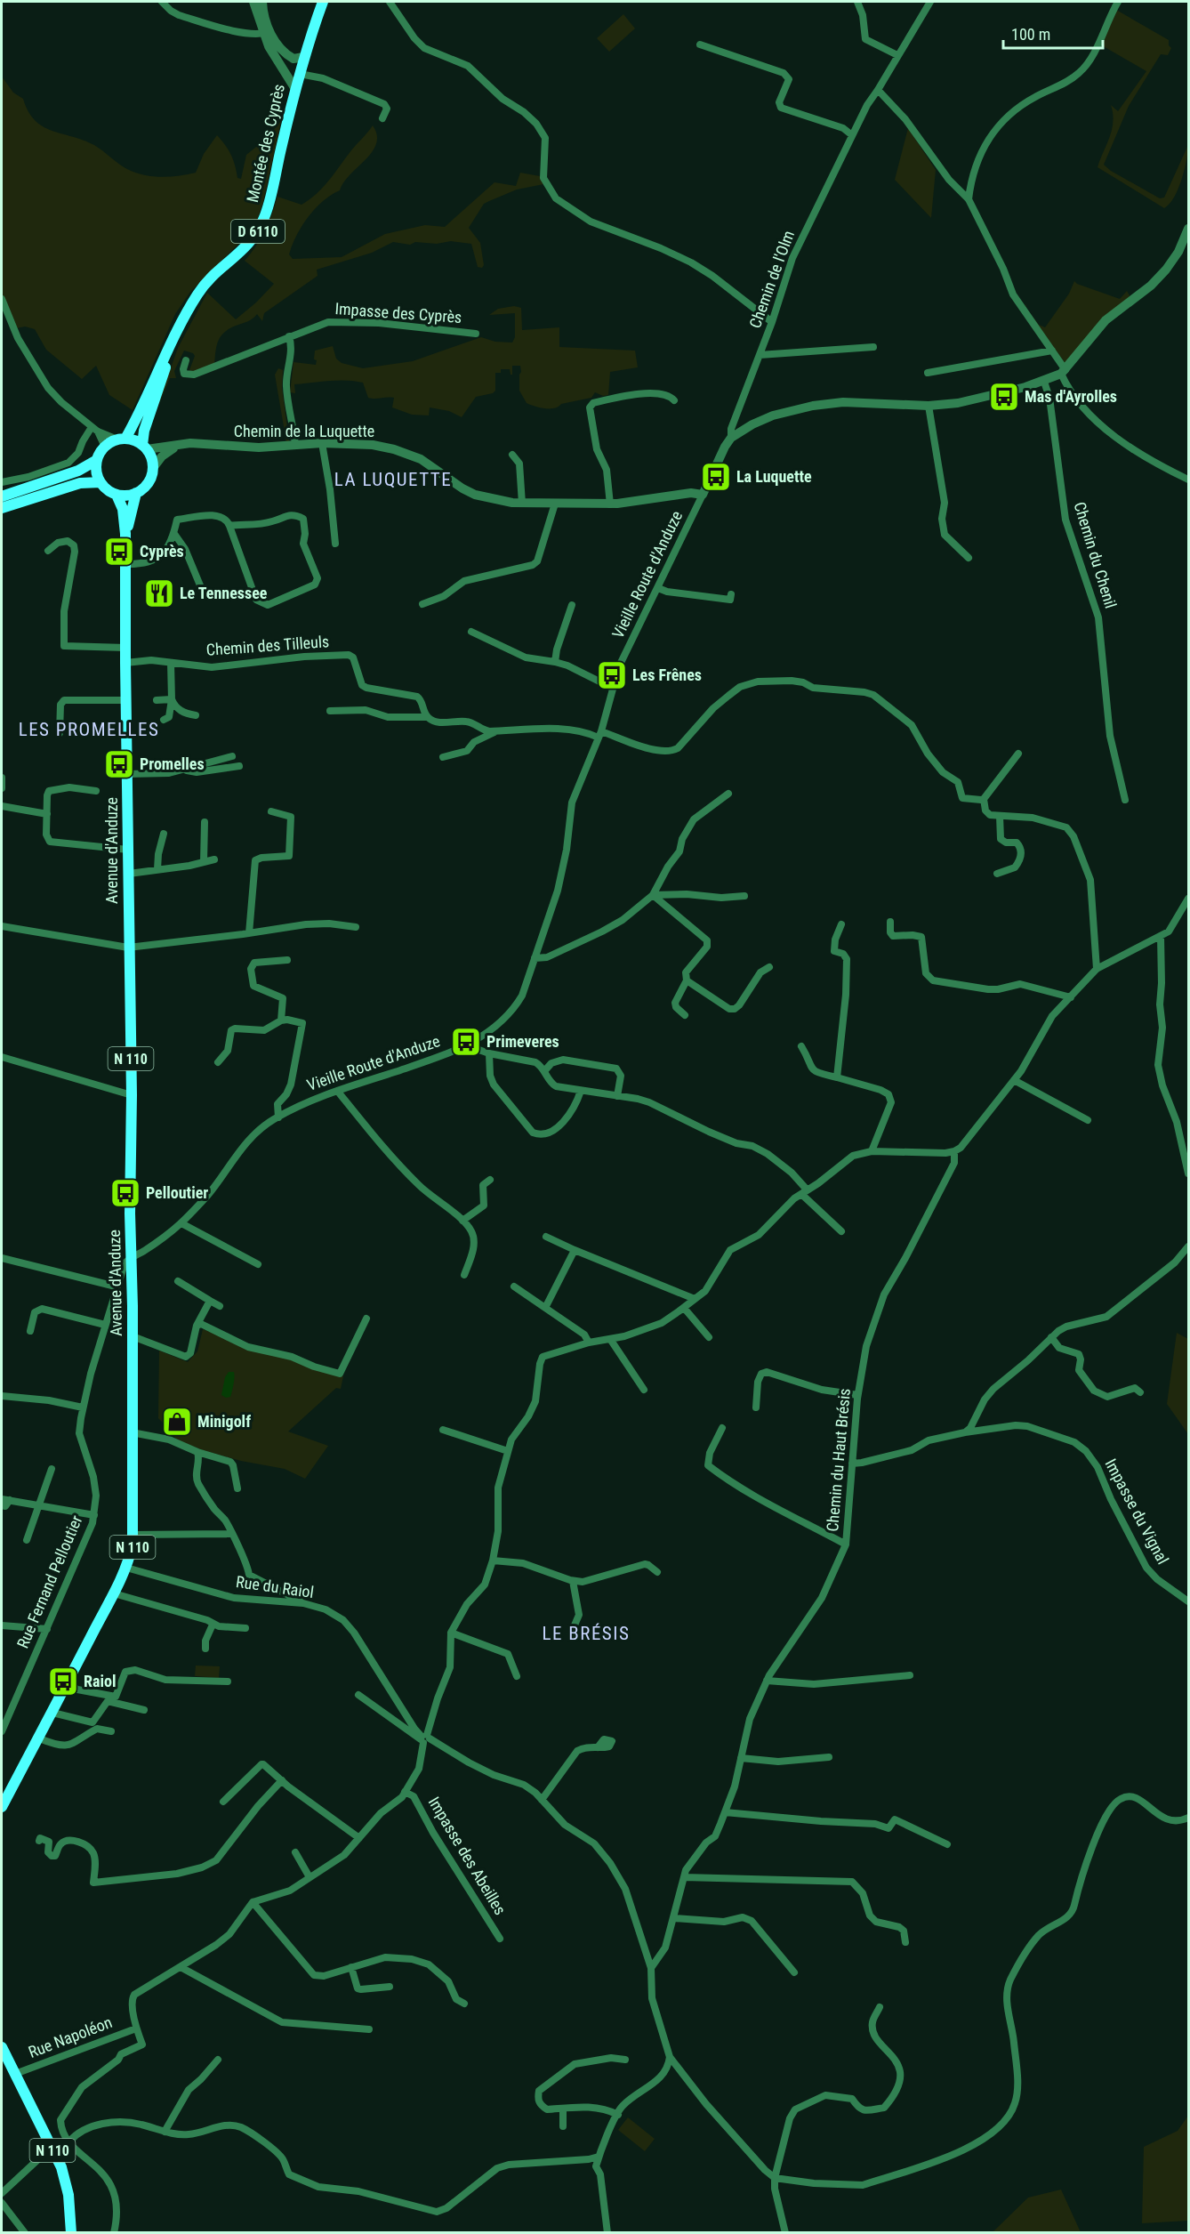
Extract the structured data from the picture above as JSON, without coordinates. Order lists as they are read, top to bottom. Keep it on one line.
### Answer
{"streets":{"main road":["Montée des Cyprès","D 6110","Avenue d'Anduze","N 110"],"street":["Chemin de l'Olm","Impasse des Cyprès","Chemin de la Luquette","Chemin du Chenil","Vieille Route d'Anduze","Chemin des Tilleuls","Chemin du Haut Brésis","Impasse du Vignal","Rue Fernand Pelloutier","Rue du Raiol","Impasse des Abeilles","Rue Napoléon"]},"crossings":[["Montée des Cyprès","Chemin de la Luquette"],["Montée des Cyprès","Avenue d'Anduze"],["Chemin de l'Olm","Vieille Route d'Anduze"],["Chemin de la Luquette","Vieille Route d'Anduze"],["Chemin de la Luquette","Avenue d'Anduze"],["Chemin du Chenil","Vieille Route d'Anduze"],["Vieille Route d'Anduze","Avenue d'Anduze"],["Vieille Route d'Anduze","Rue Fernand Pelloutier"],["Chemin des Tilleuls","Avenue d'Anduze"],["Avenue d'Anduze","Rue Fernand Pelloutier"],["Avenue d'Anduze","Rue du Raiol"],["N 110","Rue Napoléon"],["Chemin du Haut Brésis","Impasse du Vignal"]],"districts":["LA LUQUETTE","LES PROMELLES","LE BRÉSIS"],"places":{"bus stop":["Mas d'Ayrolles","La Luquette","Cyprès","Les Frênes","Promelles","Primeveres","Pelloutier","Raiol"],"restaurant":["Le Tennessee"],"shop":["Minigolf"]},"scale_bar":"100 m"}
